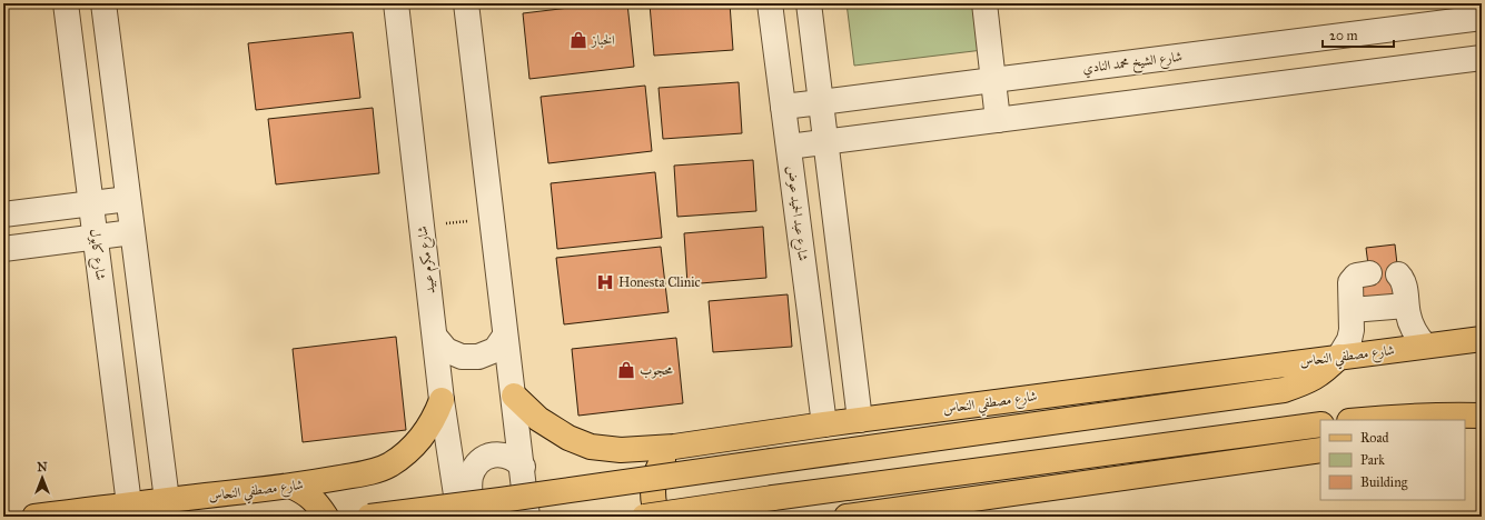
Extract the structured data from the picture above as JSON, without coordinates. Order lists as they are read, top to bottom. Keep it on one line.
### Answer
{"streets":{"main road":["شارع مصطفي النحاس"],"street":["شارع الشيخ محمد النادي","شارع عبد الحميد عوض","شارع كابول","شارع مكرم عبيد"]},"crossings":[["شارع الشيخ محمد النادي","شارع عبد الحميد عوض"],["شارع عبد الحميد عوض","شارع مصطفي النحاس"],["شارع كابول","شارع مصطفي النحاس"],["شارع مكرم عبيد","شارع مصطفي النحاس"]],"places":{"shop":["الخباز","محجوب"],"hospital":["Honesta Clinic"]},"legend":["Road","Park","Building"],"scale_bar":"20 m","north":"top"}
